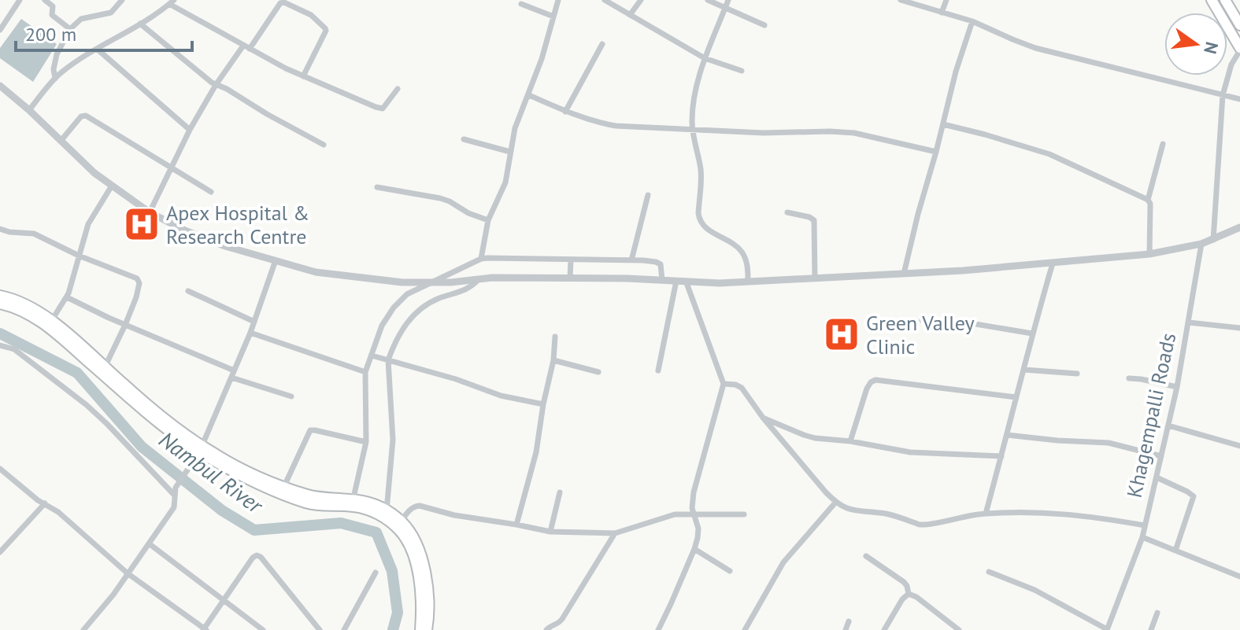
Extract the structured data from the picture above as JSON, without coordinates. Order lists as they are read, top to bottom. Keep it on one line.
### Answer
{"streets":{"street":["Khagempalli Roads"]},"water":["Nambul River"],"places":{"hospital":["Apex Hospital & Research Centre","Green Valley Clinic"]},"scale_bar":"200 m","north":"right"}
